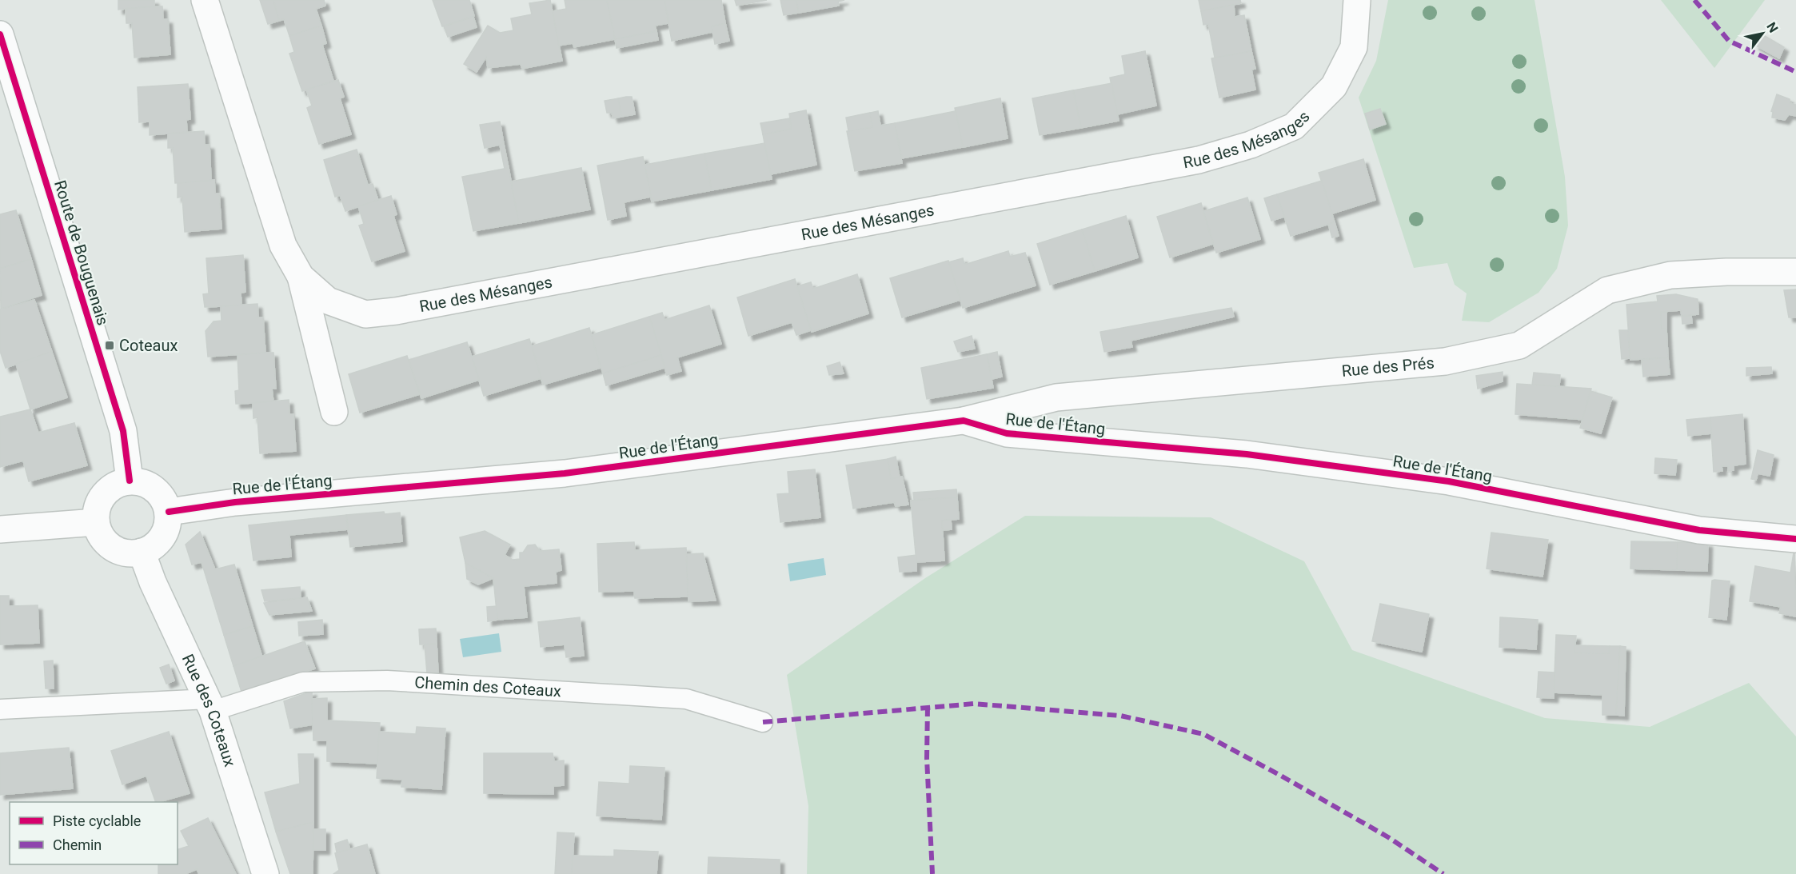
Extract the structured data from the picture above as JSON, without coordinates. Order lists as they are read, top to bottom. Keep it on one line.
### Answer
{"streets":{"street":["Rue des Mésanges","Route de Bouguenais","Rue des Prés","Rue de l'Étang","Rue des Coteaux"],"lane":["Chemin des Coteaux"]},"crossings":[["Route de Bouguenais","Rue de l'Étang"],["Route de Bouguenais","Rue des Coteaux"],["Rue des Prés","Rue de l'Étang"],["Rue de l'Étang","Rue des Coteaux"],["Chemin des Coteaux","Rue des Coteaux"]],"places":{"transit":["Coteaux"]},"legend":["Piste cyclable","Chemin"],"north":"top right"}
